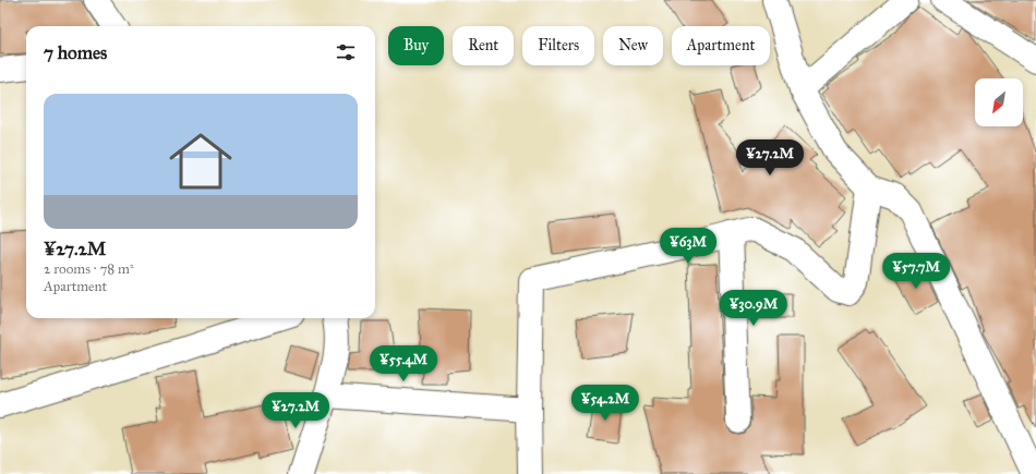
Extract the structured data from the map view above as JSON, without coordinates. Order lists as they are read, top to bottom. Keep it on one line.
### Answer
{"north":"bottom left","page":{"chip":["Buy","Rent","Filters","New","Apartment"],"heading":"7 homes","list":[{"name":"¥27.2M","note":"2 rooms · 78 m² · Apartment"}],"price":["¥27.2M","¥63M","¥57.7M","¥30.9M","¥55.4M","¥54.2M","¥27.2M"]}}
